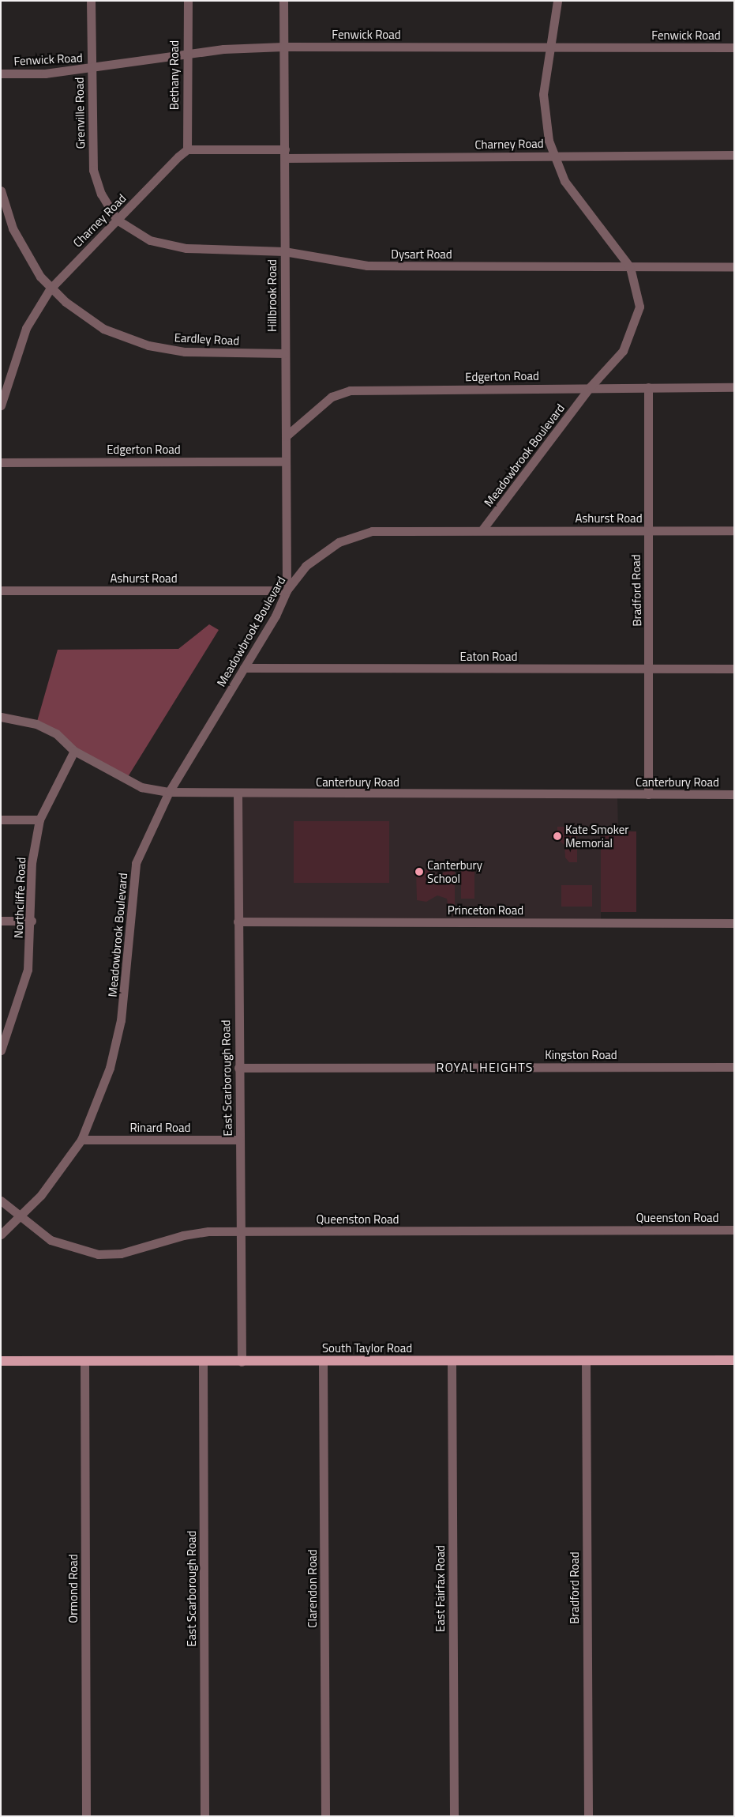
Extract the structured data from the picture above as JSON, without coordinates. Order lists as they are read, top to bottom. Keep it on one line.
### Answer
{"streets":{"main road":["South Taylor Road"],"street":["Fenwick Road","Bethany Road","Grenville Road","Charney Road","Dysart Road","Hillbrook Road","Eardley Road","Edgerton Road","Meadowbrook Boulevard","Ashurst Road","Bradford Road","Eaton Road","Canterbury Road","Northcliffe Road","Princeton Road","Kingston Road","East Scarborough Road","Rinard Road","Queenston Road","Ormond Road","Clarendon Road","East Fairfax Road"]},"crossings":[["Fenwick Road","Bethany Road"],["Fenwick Road","Grenville Road"],["Fenwick Road","Hillbrook Road"],["Fenwick Road","Meadowbrook Boulevard"],["Bethany Road","Charney Road"],["Grenville Road","Charney Road"],["Grenville Road","Dysart Road"],["Charney Road","Dysart Road"],["Charney Road","Hillbrook Road"],["Charney Road","Eardley Road"],["Charney Road","Meadowbrook Boulevard"],["Dysart Road","Hillbrook Road"],["Dysart Road","Meadowbrook Boulevard"],["Hillbrook Road","Eardley Road"],["Hillbrook Road","Edgerton Road"],["Hillbrook Road","Meadowbrook Boulevard"],["Hillbrook Road","Ashurst Road"],["Edgerton Road","Meadowbrook Boulevard"],["Edgerton Road","Bradford Road"],["Meadowbrook Boulevard","Ashurst Road"],["Meadowbrook Boulevard","Eaton Road"],["Meadowbrook Boulevard","Canterbury Road"],["Meadowbrook Boulevard","Rinard Road"],["Meadowbrook Boulevard","Queenston Road"],["Ashurst Road","Bradford Road"],["Bradford Road","Eaton Road"],["Bradford Road","Canterbury Road"],["Bradford Road","South Taylor Road"],["Canterbury Road","Northcliffe Road"],["Canterbury Road","East Scarborough Road"],["Princeton Road","East Scarborough Road"],["Kingston Road","East Scarborough Road"],["East Scarborough Road","Rinard Road"],["East Scarborough Road","Queenston Road"],["East Scarborough Road","South Taylor Road"],["South Taylor Road","Ormond Road"],["South Taylor Road","Clarendon Road"],["South Taylor Road","East Fairfax Road"]],"districts":["ROYAL HEIGHTS"],"places":["Kate Smoker Memorial","Canterbury School"]}
